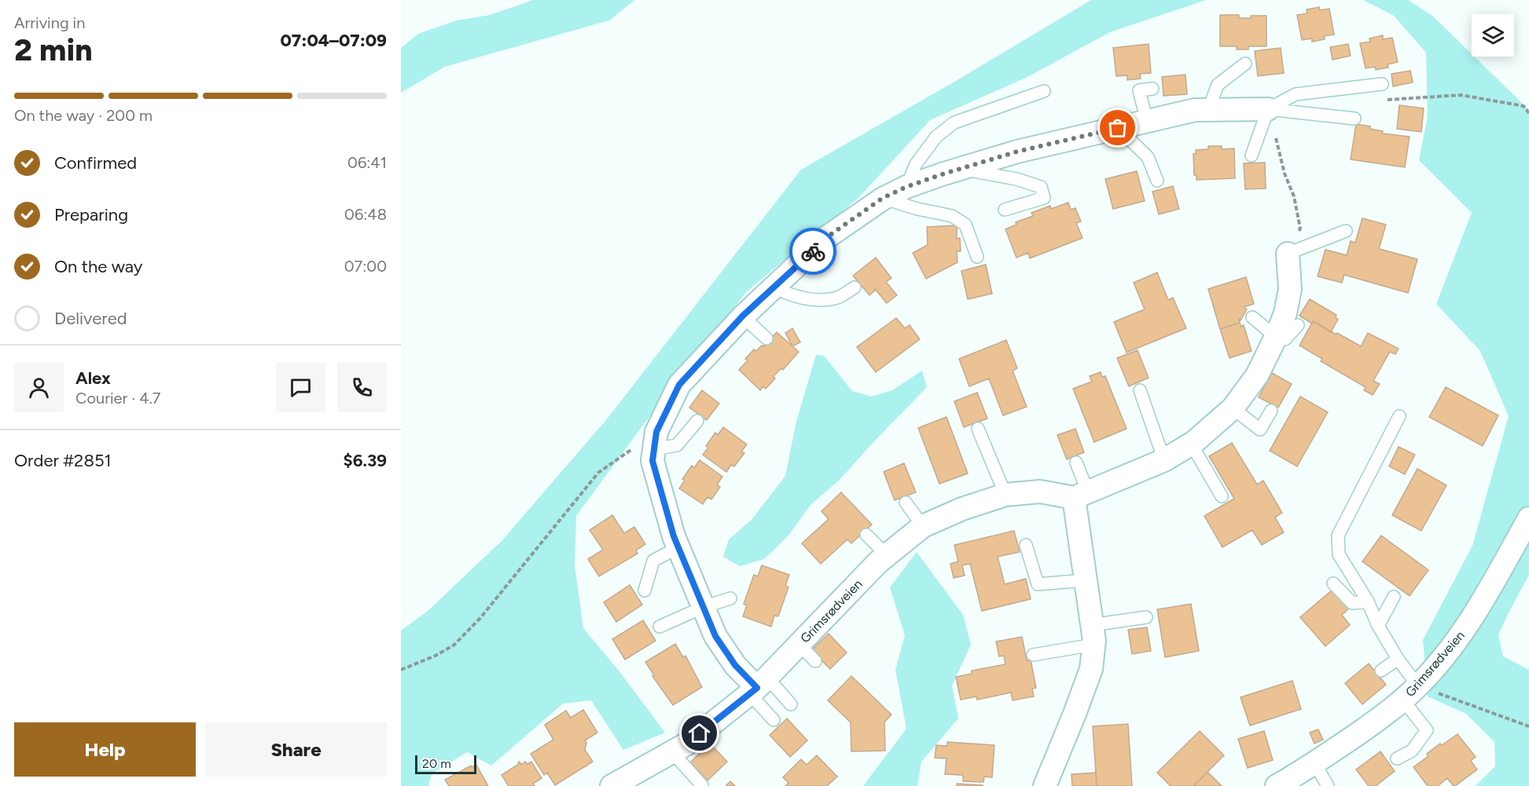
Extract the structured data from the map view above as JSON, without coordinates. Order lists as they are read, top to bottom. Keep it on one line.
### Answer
{"streets":{"street":["Grimsrødveien"]},"scale_bar":"20 m","page":{"heading":["2 min","Arriving in","07:04–07:09"],"panel":["Alex","Courier · 4.7","Order #2851","$6.39"],"bar":"On the way · 200 m","list":[["Confirmed","06:41"],["Preparing","06:48"],["On the way","07:00"],"Delivered"],"buttons":["Help","Share"],"scale":"20 m"}}
